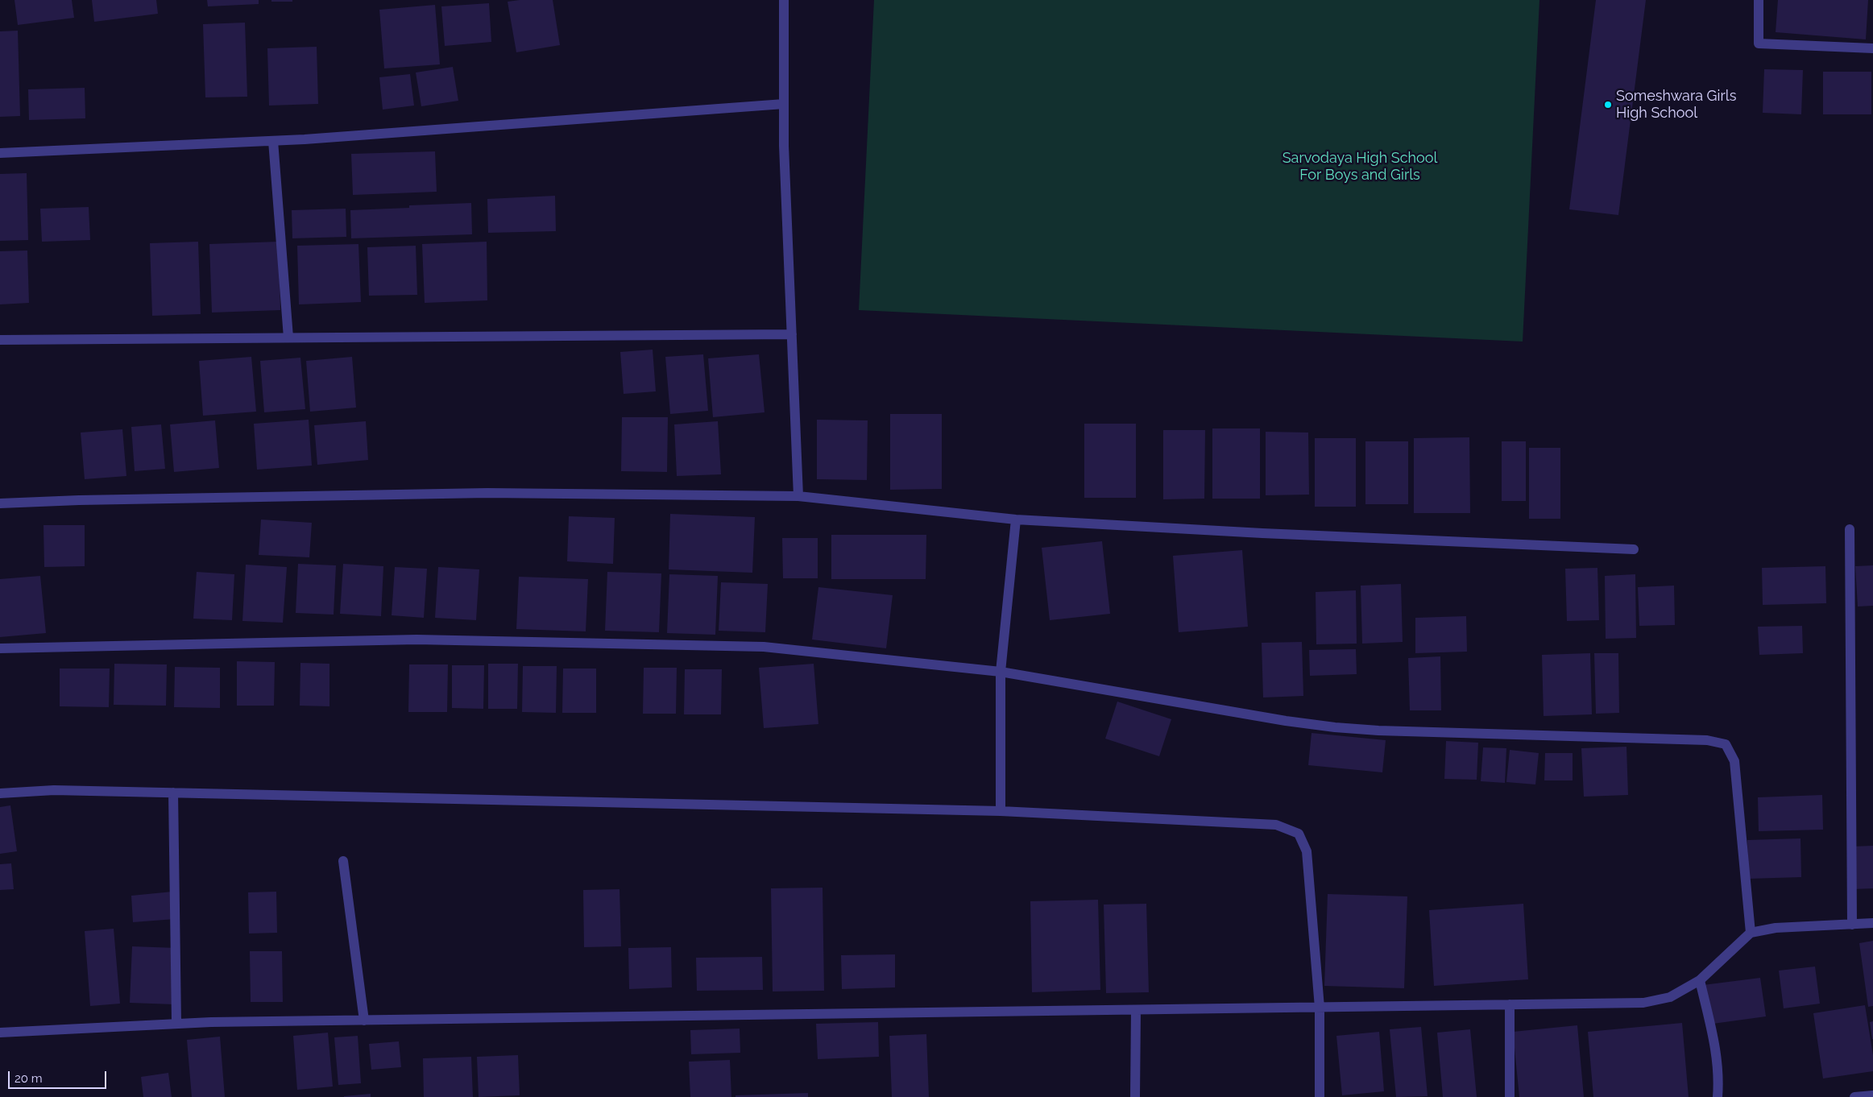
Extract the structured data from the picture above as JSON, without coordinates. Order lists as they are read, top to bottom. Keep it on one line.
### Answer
{"parks":["Sarvodaya High School For Boys and Girls"],"places":["Someshwara Girls High School"],"scale_bar":"20 m"}
